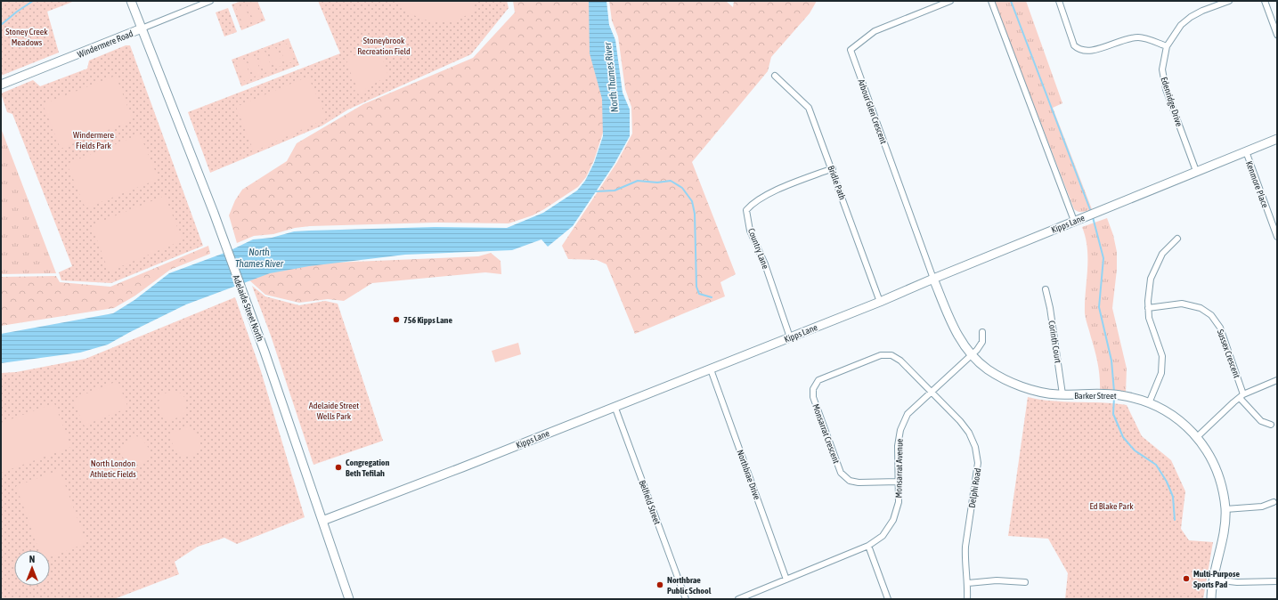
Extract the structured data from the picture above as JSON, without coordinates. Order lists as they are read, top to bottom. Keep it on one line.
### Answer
{"streets":{"street":["Windermere Road","Edenridge Drive","Arbour Glen Crescent","Bridle Path","Kenmore Place","Kipps Lane","Country Lane","Adelaide Street North","Corinth Court","Sussex Crescent","Barker Street","Monsarrat Crescent","Monsarrat Avenue","Northbrae Drive","Delphi Road","Belfield Street"]},"crossings":[["Windermere Road","Adelaide Street North"],["Edenridge Drive","Kipps Lane"],["Arbour Glen Crescent","Kipps Lane"],["Arbour Glen Crescent","Barker Street"],["Bridle Path","Kipps Lane"],["Bridle Path","Country Lane"],["Kenmore Place","Kipps Lane"],["Kipps Lane","Country Lane"],["Kipps Lane","Adelaide Street North"],["Kipps Lane","Barker Street"],["Kipps Lane","Northbrae Drive"],["Kipps Lane","Belfield Street"],["Corinth Court","Barker Street"],["Barker Street","Monsarrat Avenue"],["Monsarrat Crescent","Monsarrat Avenue"],["Monsarrat Crescent","Delphi Road"],["Monsarrat Avenue","Northbrae Drive"],["Monsarrat Avenue","Delphi Road"]],"water":["North Thames River"],"parks":["Stoney Creek Meadows","Stoneybrook Recreation Field","Windermere Fields Park","Adelaide Street Wells Park","North London Athletic Fields","Ed Blake Park"],"places":["756 Kipps Lane","Congregation Beth Tefilah","Multi-Purpose Sports Pad","Northbrae Public School"],"north":"top"}
